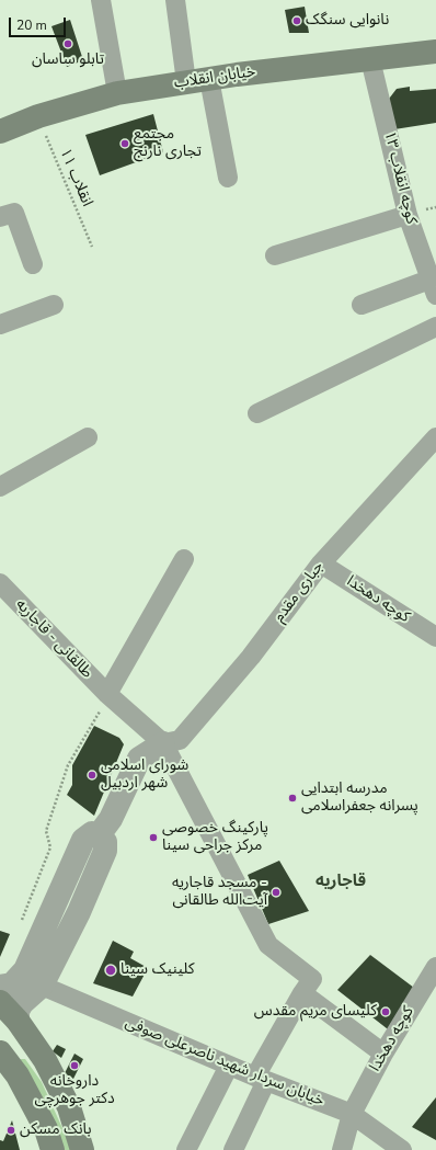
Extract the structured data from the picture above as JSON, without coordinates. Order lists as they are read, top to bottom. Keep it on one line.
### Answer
{"streets":{"main road":["خیابان انقلاب"],"street":["کوچه انقلاب ۱۳","جباری مقدم","کوچه دهخدا","طالقانی - قاجاریه","خیابان سردار شهید ناصرعلی صوفی"],"path":["انقلاب ۱۱"]},"crossings":[["خیابان انقلاب","انقلاب ۱۱"],["خیابان انقلاب","کوچه انقلاب ۱۳"],["جباری مقدم","کوچه دهخدا"],["جباری مقدم","طالقانی - قاجاریه"],["کوچه دهخدا","خیابان سردار شهید ناصرعلی صوفی"],["طالقانی - قاجاریه","خیابان سردار شهید ناصرعلی صوفی"]],"districts":["قاجاریه"],"places":["نانوایی سنگک","تابلو ساسان","مجتمع تجاری نارنج","شورای اسلامی شهر اردبیل","مدرسه ابتدایی پسرانه جعفراسلامی","پارکینگ خصوصی مرکز جراحی سینا","مسجد قاجاریه - آیت‌الله طالقانی","کلینیک سینا","کلیسای مریم مقدس","داروخانه دکتر جوهرچی","بانک مسکن"],"scale_bar":"20 m"}
